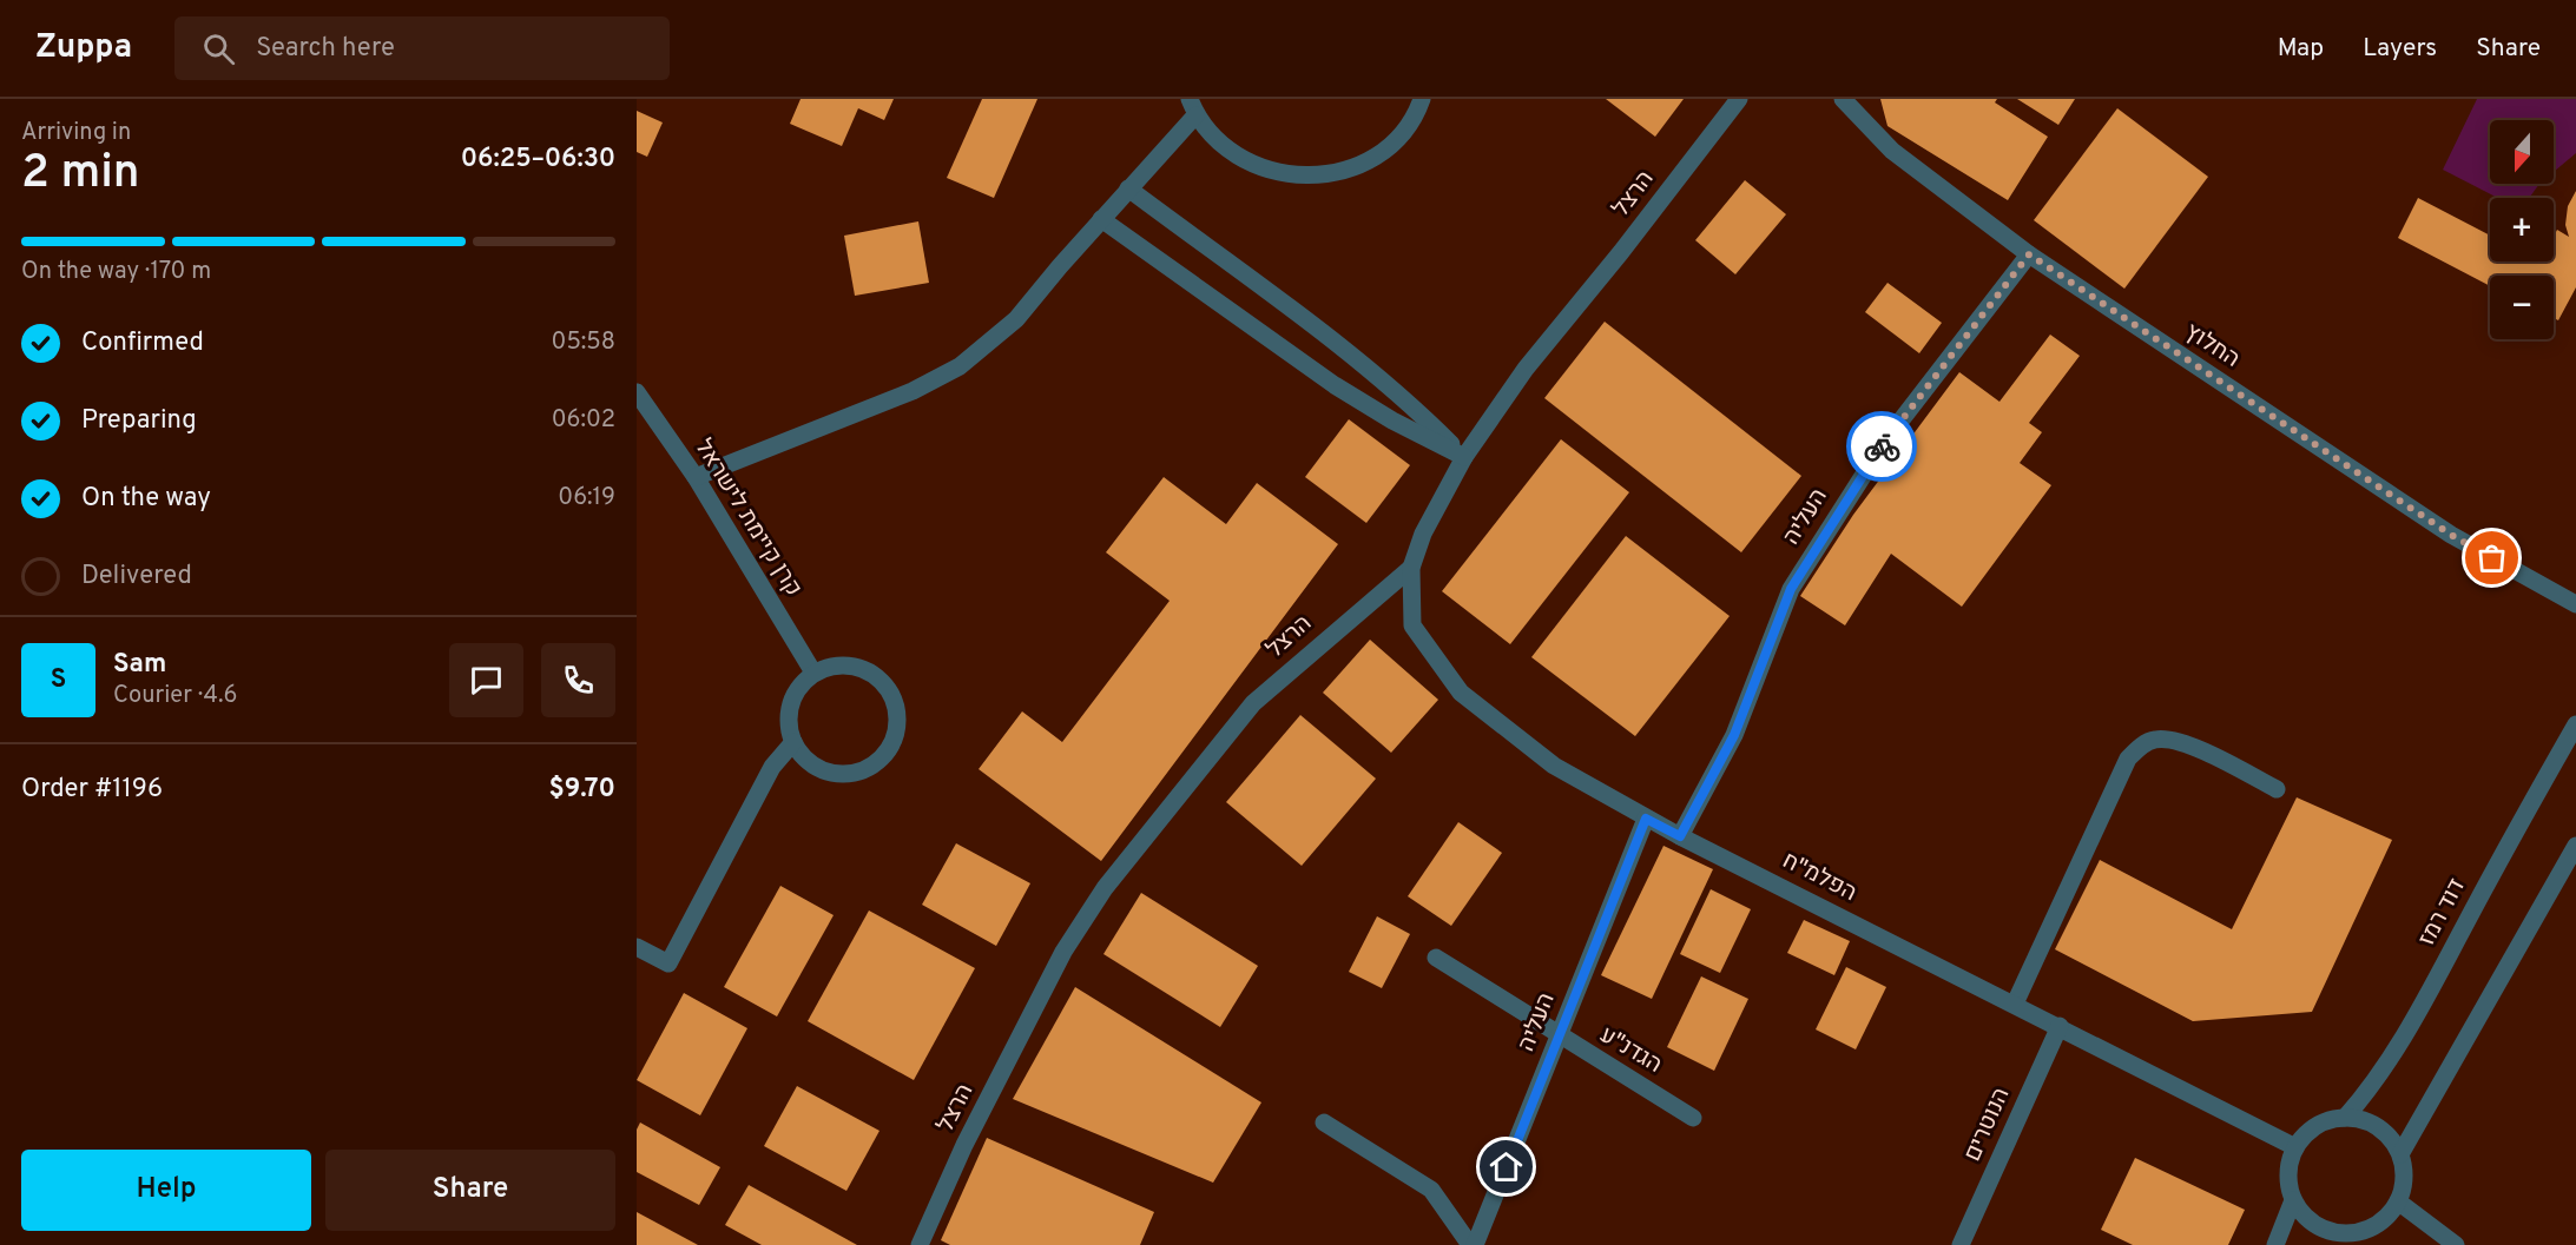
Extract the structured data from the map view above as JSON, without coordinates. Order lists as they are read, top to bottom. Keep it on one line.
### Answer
{"streets":{"street":["הרצל","החלוץ","העליה","קרן קיימת לישראל","הפלמ\"ח","דוד רמז","הגדנ\"ע","הנוטרים"]},"crossings":[["הרצל","הפלמ\"ח"],["החלוץ","העליה"],["העליה","הפלמ\"ח"],["העליה","הגדנ\"ע"],["הפלמ\"ח","דוד רמז"],["הפלמ\"ח","הנוטרים"]],"north":"bottom","page":{"header":"Zuppa","search":"Search here","nav":["Map","Layers","Share"],"heading":["2 min","Arriving in","06:25–06:30"],"panel":["Sam","Courier · 4.6","Order #1196","$9.70"],"map_buttons":["+","−"],"bar":"On the way · 170 m","list":[["Confirmed","05:58"],["Preparing","06:02"],["On the way","06:19"],"Delivered"],"round":"S","buttons":["Help","Share"]}}
